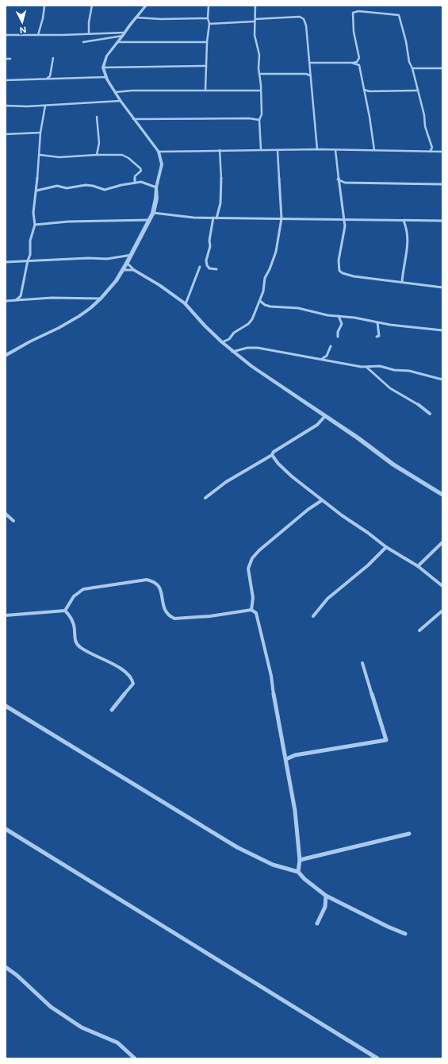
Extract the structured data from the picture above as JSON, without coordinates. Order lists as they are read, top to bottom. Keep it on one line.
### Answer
{"north":"bottom"}
